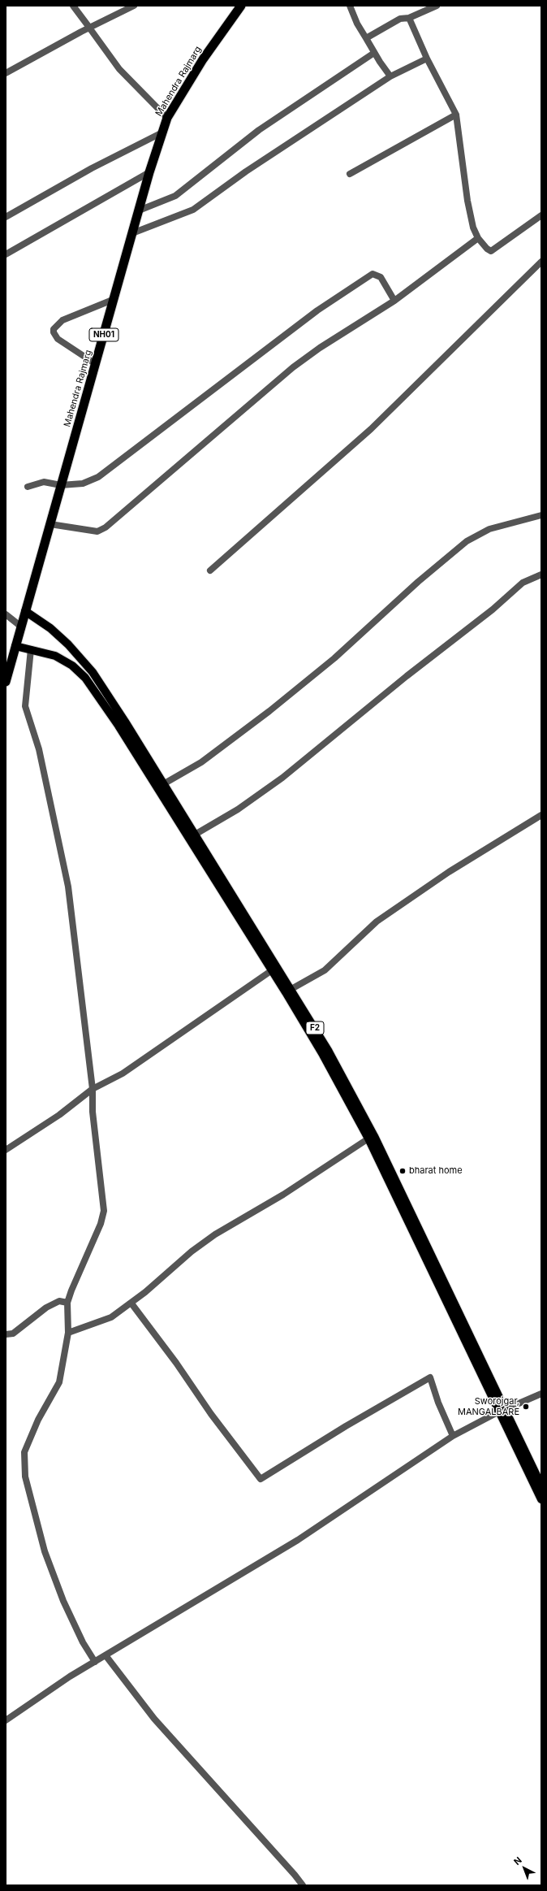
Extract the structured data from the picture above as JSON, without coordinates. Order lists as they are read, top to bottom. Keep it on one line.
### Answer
{"streets":{"highway":["Mahendra Rajmarg","NH01"],"main road":["F2"]},"crossings":[["Mahendra Rajmarg","F2"]],"places":["bharat home","Sworojgar, MANGALBARE"],"north":"top left"}
